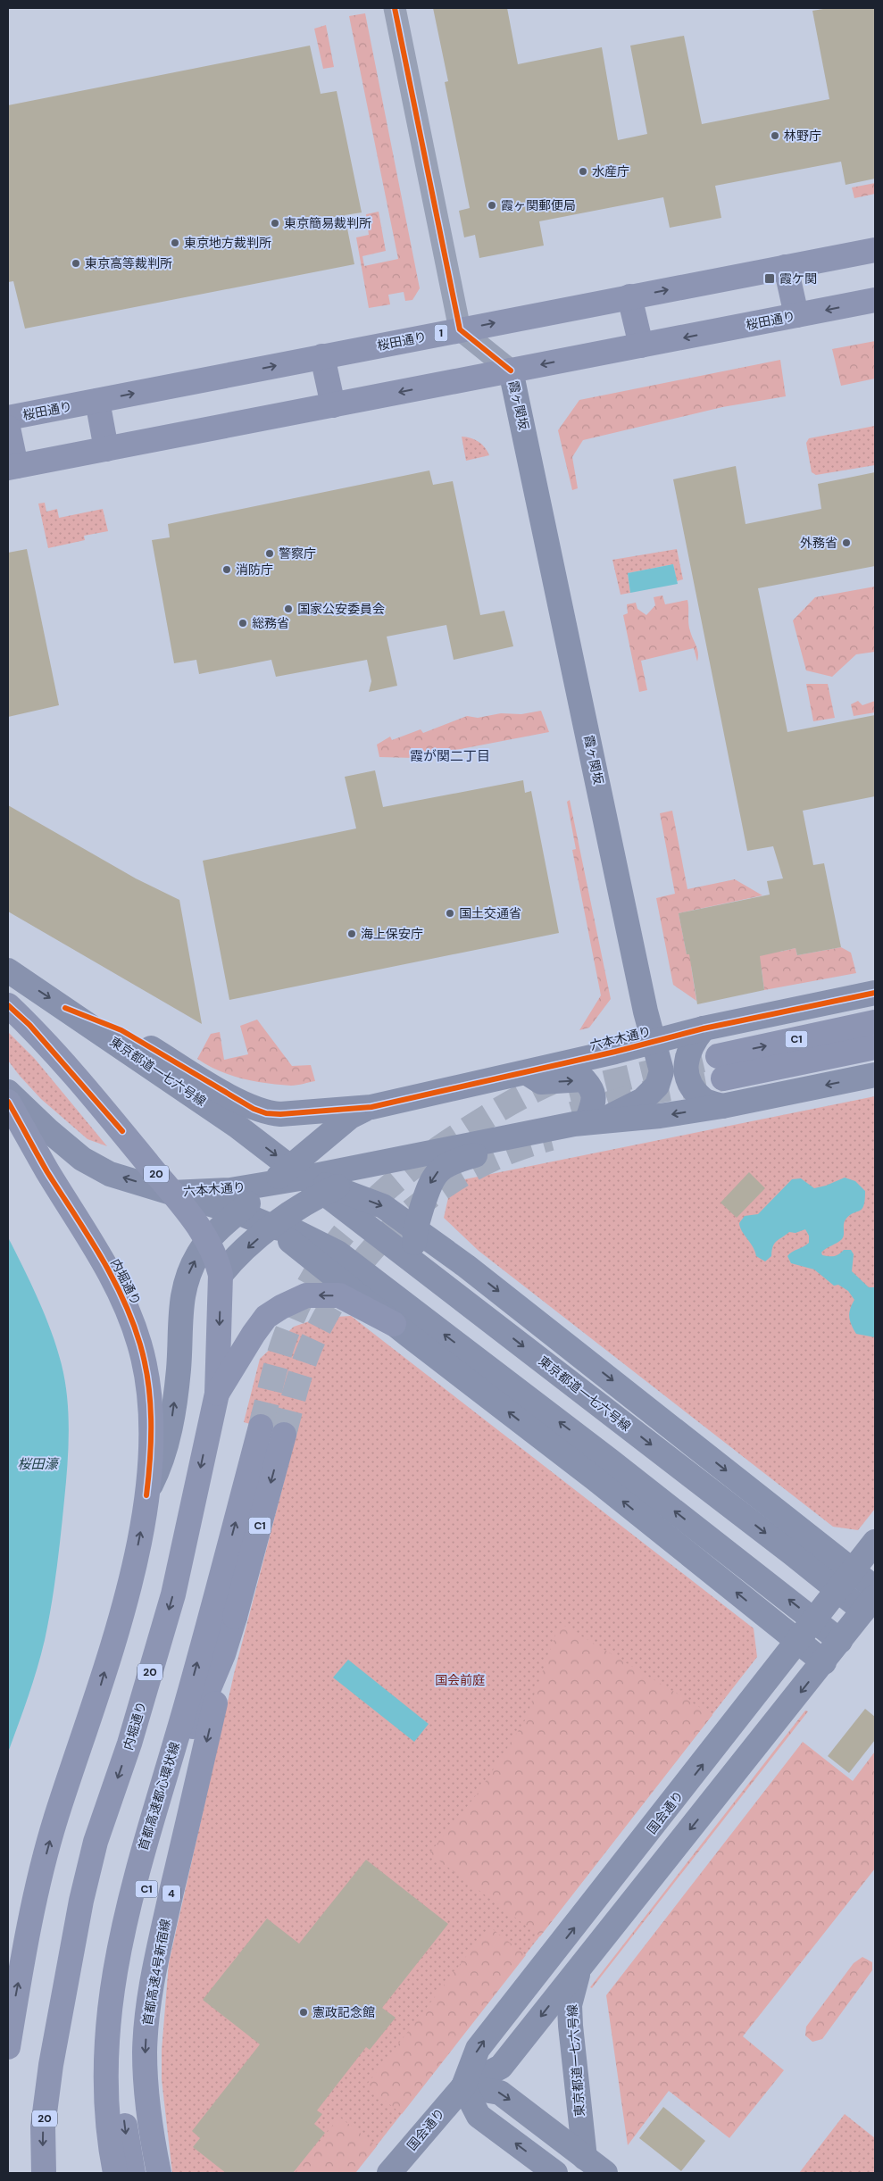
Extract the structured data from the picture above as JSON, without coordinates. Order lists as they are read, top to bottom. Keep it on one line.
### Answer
{"streets":{"highway":["桜田通り","1","C1","20","内堀通り","首都高速都心環状線","4","首都高速4号新宿線"],"main road":["霞ヶ関坂","六本木通り","東京都道一七六号線","国会通り"]},"crossings":[["桜田通り","霞ヶ関坂"],["霞ヶ関坂","六本木通り"],["六本木通り","内堀通り"],["東京都道一七六号線","国会通り"],["首都高速都心環状線","首都高速4号新宿線"]],"one_way":["首都高速4号新宿線"],"districts":["霞が関二丁目"],"water":["桜田濠"],"parks":["国会前庭"],"places":{"other":["林野庁","水産庁","霞ヶ関郵便局","東京簡易裁判所","東京地方裁判所","東京高等裁判所","外務省","警察庁","消防庁","国家公安委員会","総務省","国土交通省","海上保安庁","憲政記念館"],"transit":["霞ケ関"]}}
